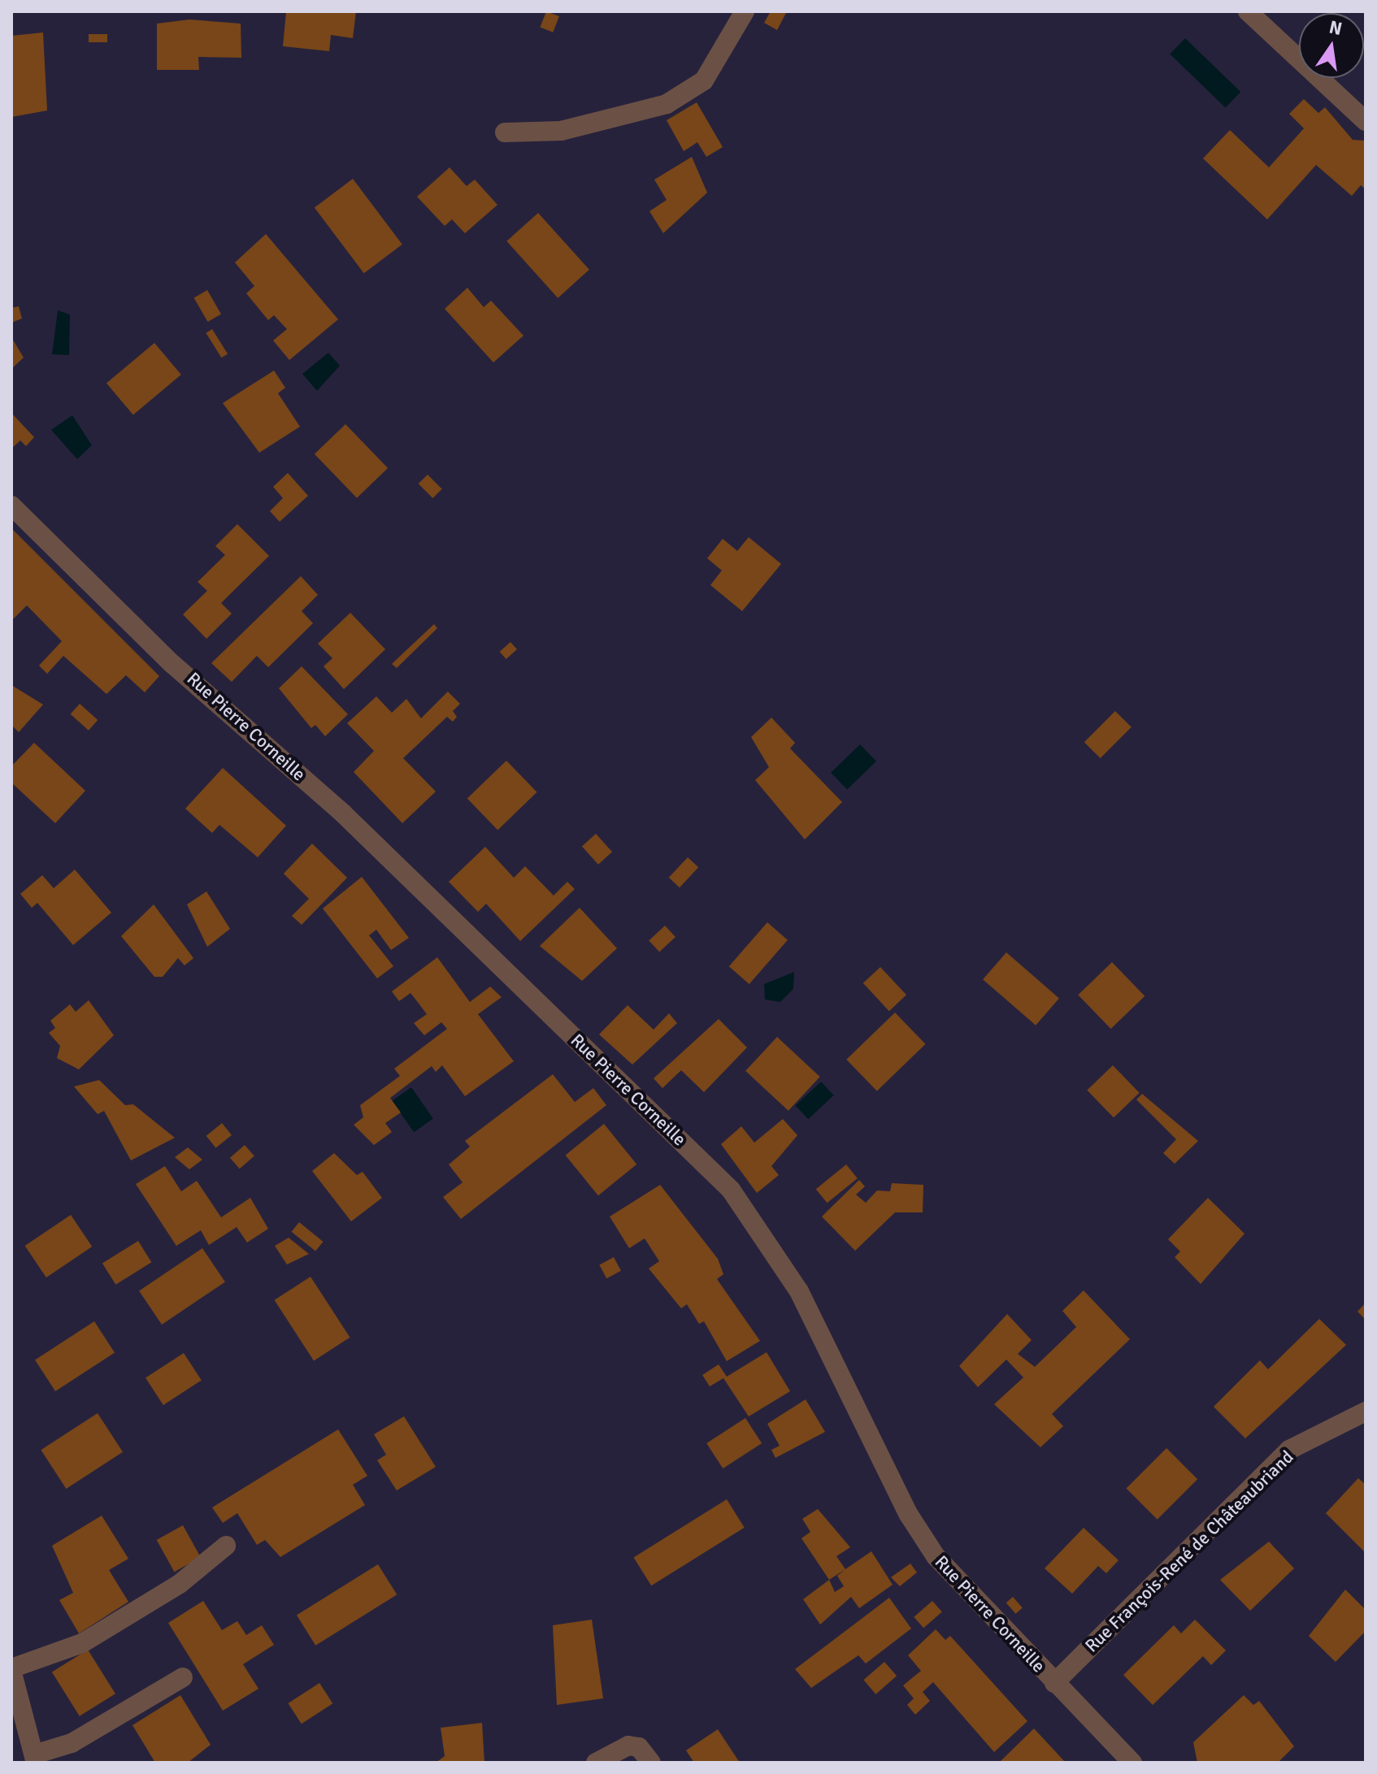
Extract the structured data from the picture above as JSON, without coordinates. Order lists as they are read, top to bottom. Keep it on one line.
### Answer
{"streets":{"street":["Rue Pierre Corneille","Rue François-René de Châteaubriand"]},"crossings":[["Rue Pierre Corneille","Rue François-René de Châteaubriand"]],"north":"top"}
